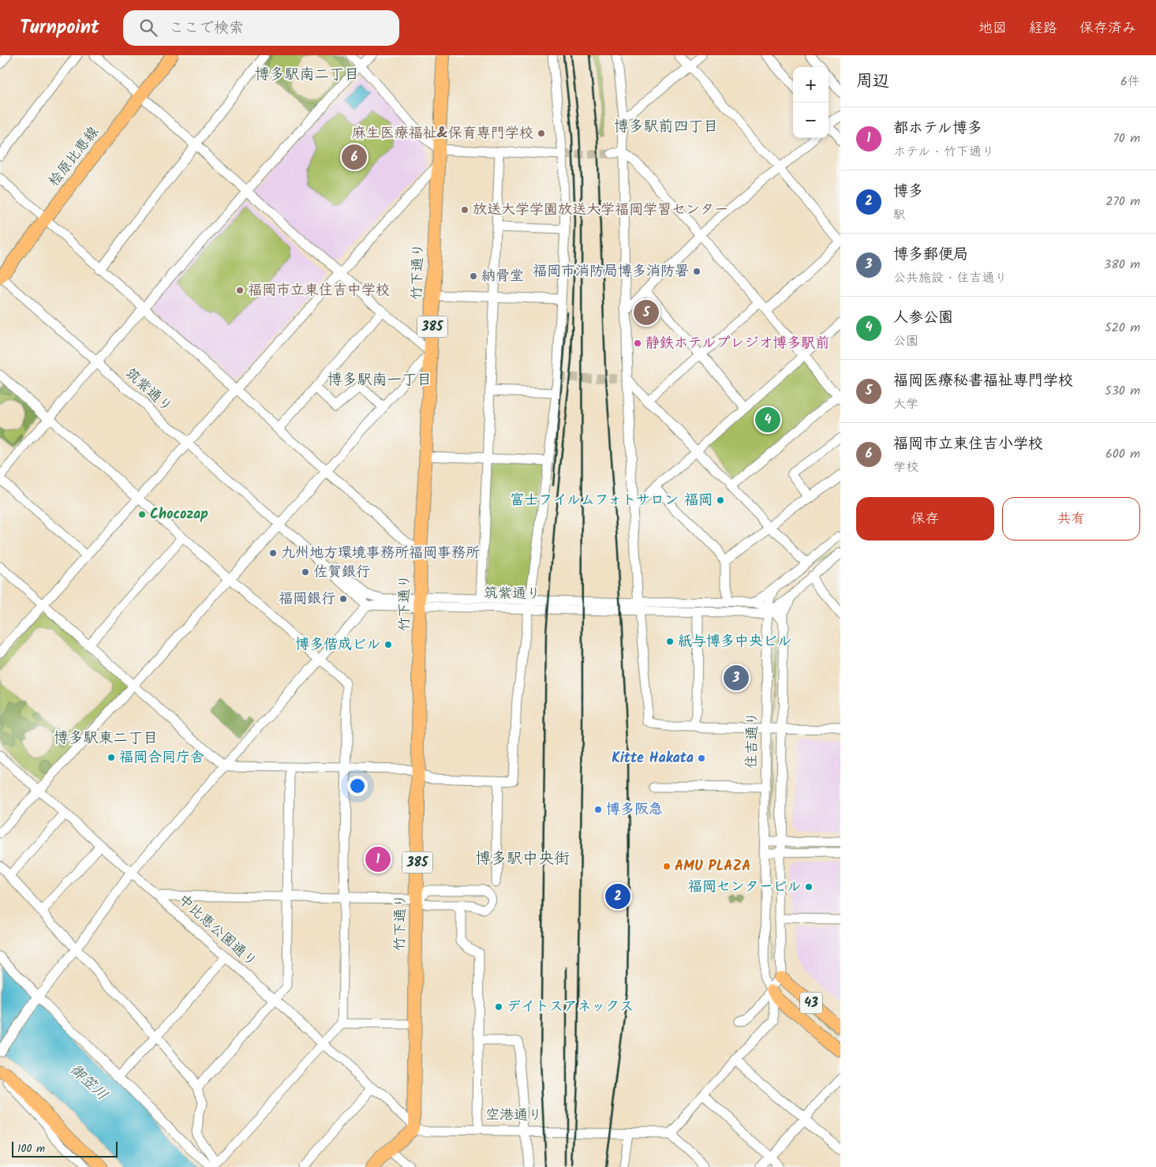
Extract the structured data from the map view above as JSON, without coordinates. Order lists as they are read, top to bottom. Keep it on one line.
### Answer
{"streets":{"highway":["竹下通り","385"],"main road":["桧原比恵線","43"],"street":["筑紫通り","住吉通り","中比恵公園通り","空港通り"]},"crossings":[["桧原比恵線","筑紫通り"],["竹下通り","筑紫通り"],["竹下通り","中比恵公園通り"],["竹下通り","空港通り"],["筑紫通り","住吉通り"],["住吉通り","43"],["中比恵公園通り","空港通り"]],"districts":["博多駅南二丁目","博多駅前四丁目","博多駅南一丁目","博多駅東二丁目","博多駅中央街"],"water":["御笠川"],"places":["麻生医療福祉&保育専門学校","放送大学学園放送大学福岡学習センター","福岡市消防局博多消防署","納骨堂","福岡市立東住吉中学校","静鉄ホテルプレジオ博多駅前","富士フイルムフォトサロン 福岡","Chocozap","九州地方環境事務所福岡事務所","佐賀銀行","福岡銀行","紙与博多中央ビル","博多偕成ビル","福岡合同庁舎","Kitte Hakata","博多阪急","AMU PLAZA","福岡センタービル","デイトスアネックス"],"scale_bar":"100 m","page":{"header":"Turnpoint","search":"ここで検索","nav":["地図","経路","保存済み"],"heading":["周辺","6件"],"map_buttons":["+","−"],"list":[{"mark":"1","name":"都ホテル博多","note":"ホテル · 竹下通り","value":"70 m"},{"mark":"2","name":"博多","note":"駅","value":"270 m"},{"mark":"3","name":"博多郵便局","note":"公共施設 · 住吉通り","value":"380 m"},{"mark":"4","name":"人参公園","note":"公園","value":"520 m"},{"mark":"5","name":"福岡医療秘書福祉専門学校","note":"大学","value":"530 m"},{"mark":"6","name":"福岡市立東住吉小学校","note":"学校","value":"600 m"}],"pins":["6","5","4","3","1","2"],"buttons":["保存","共有"],"scale":"100 m"}}
